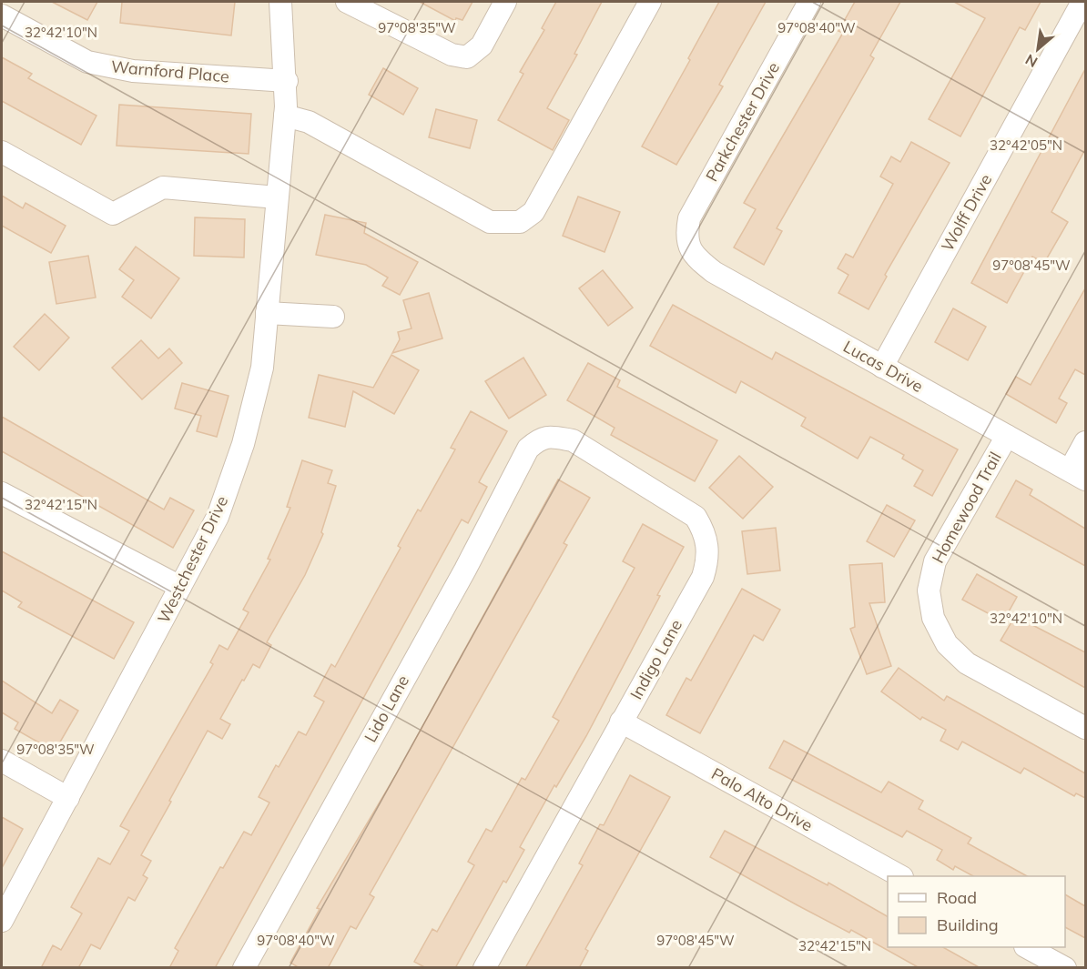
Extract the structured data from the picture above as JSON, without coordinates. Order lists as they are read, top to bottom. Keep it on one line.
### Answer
{"streets":{"street":["Warnford Place","Parkchester Drive","Wolff Drive","Lucas Drive","Homewood Trail","Westchester Drive","Indigo Lane","Lido Lane","Palo Alto Drive"]},"crossings":[["Warnford Place","Westchester Drive"],["Parkchester Drive","Lucas Drive"],["Wolff Drive","Lucas Drive"],["Lucas Drive","Homewood Trail"],["Indigo Lane","Lido Lane"],["Indigo Lane","Palo Alto Drive"]],"legend":["Road","Building"],"north":"bottom left","coordinates":["97°08'35\"W","97°08'40\"W","32°42'10\"N","32°42'05\"N","97°08'45\"W","32°42'15\"N"]}
